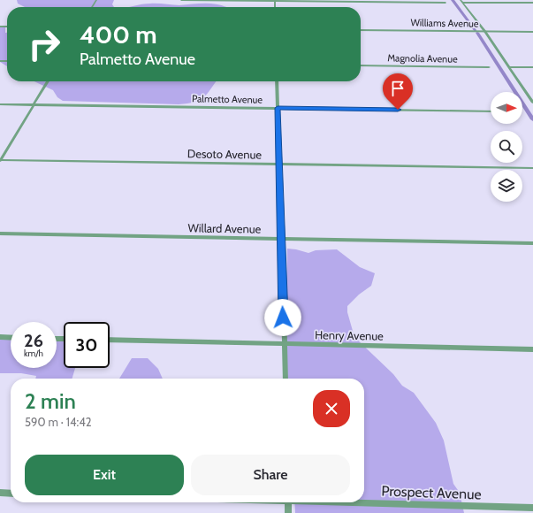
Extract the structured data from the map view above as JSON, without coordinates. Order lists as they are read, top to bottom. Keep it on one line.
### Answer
{"streets":{"street":["Williams Avenue","Magnolia Avenue","Palmetto Avenue","Desoto Avenue","Willard Avenue","Henry Avenue","Prospect Avenue"]},"north":"right","page":{"turn":["400 m","Palmetto Avenue"],"speed":"26 km/h","limit":"30","heading":["2 min","590 m · 14:42"],"buttons":["Exit","Share"]}}
